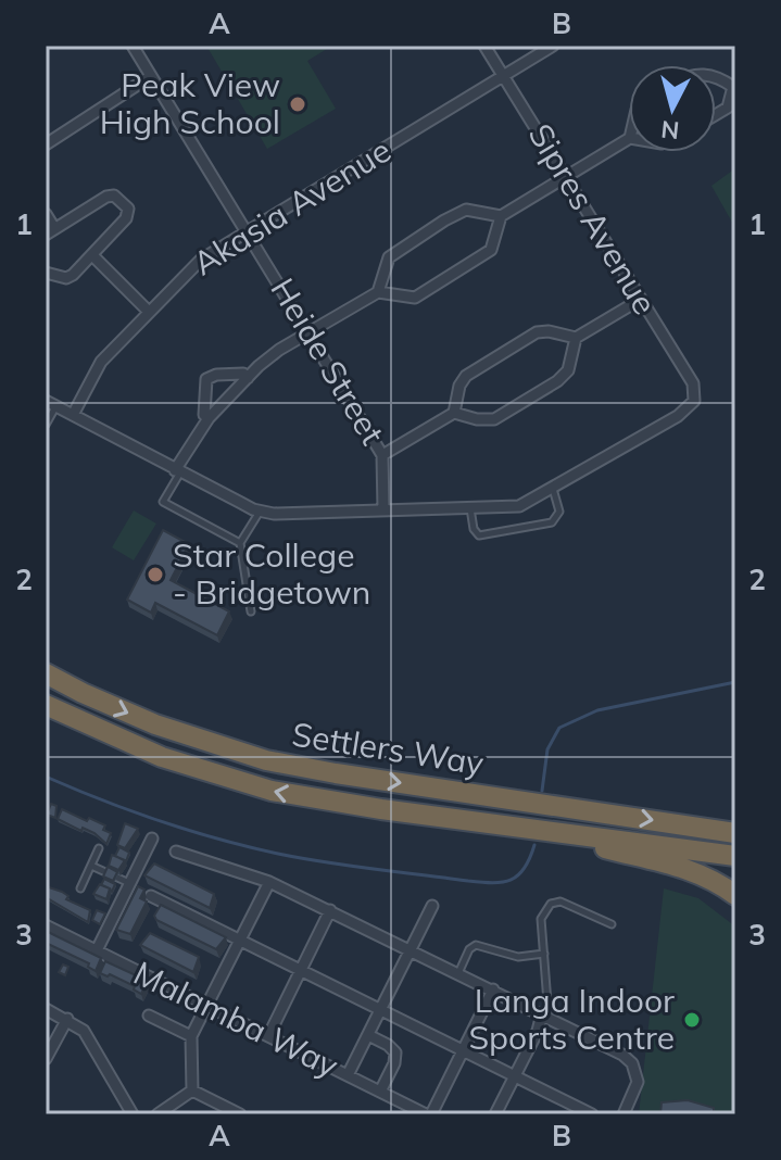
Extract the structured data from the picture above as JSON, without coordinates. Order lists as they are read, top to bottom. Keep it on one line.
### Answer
{"streets":{"highway":["Settlers Way"],"street":["Akasia Avenue","Sipres Avenue","Heide Street","Malamba Way"]},"crossings":[["Akasia Avenue","Sipres Avenue"],["Akasia Avenue","Heide Street"]],"places":["Peak View High School","Star College - Bridgetown","Langa Indoor Sports Centre"],"north":"bottom","grid":{"columns":["A","B"],"rows":["1","2","3"]}}
